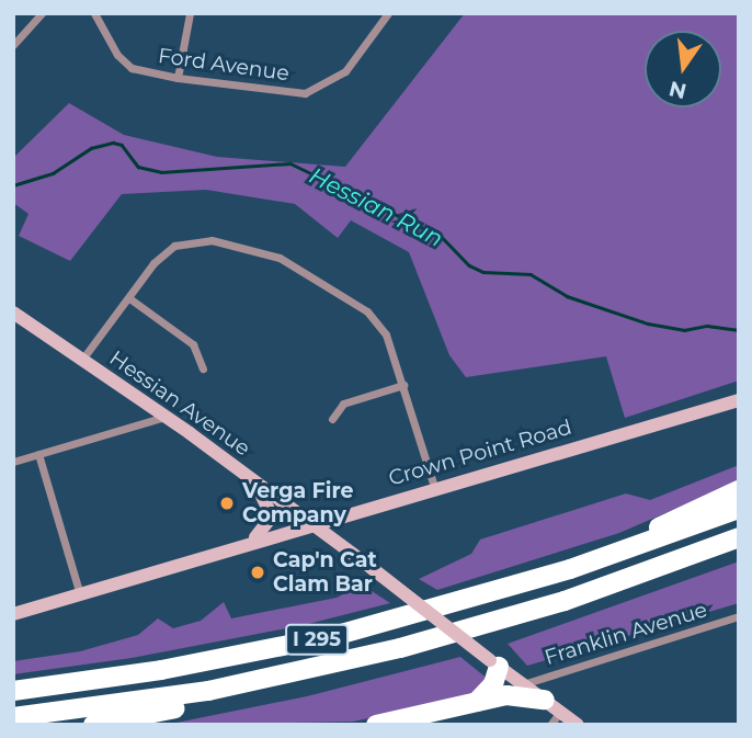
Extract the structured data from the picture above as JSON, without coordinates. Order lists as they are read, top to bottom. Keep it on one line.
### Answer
{"streets":{"highway":["I 295"],"main road":["Hessian Avenue","Crown Point Road"],"street":["Ford Avenue","Franklin Avenue"]},"crossings":[["Hessian Avenue","Crown Point Road"],["Hessian Avenue","Franklin Avenue"]],"water":["Hessian Run"],"places":["Verga Fire Company","Cap'n Cat Clam Bar"],"north":"bottom"}
